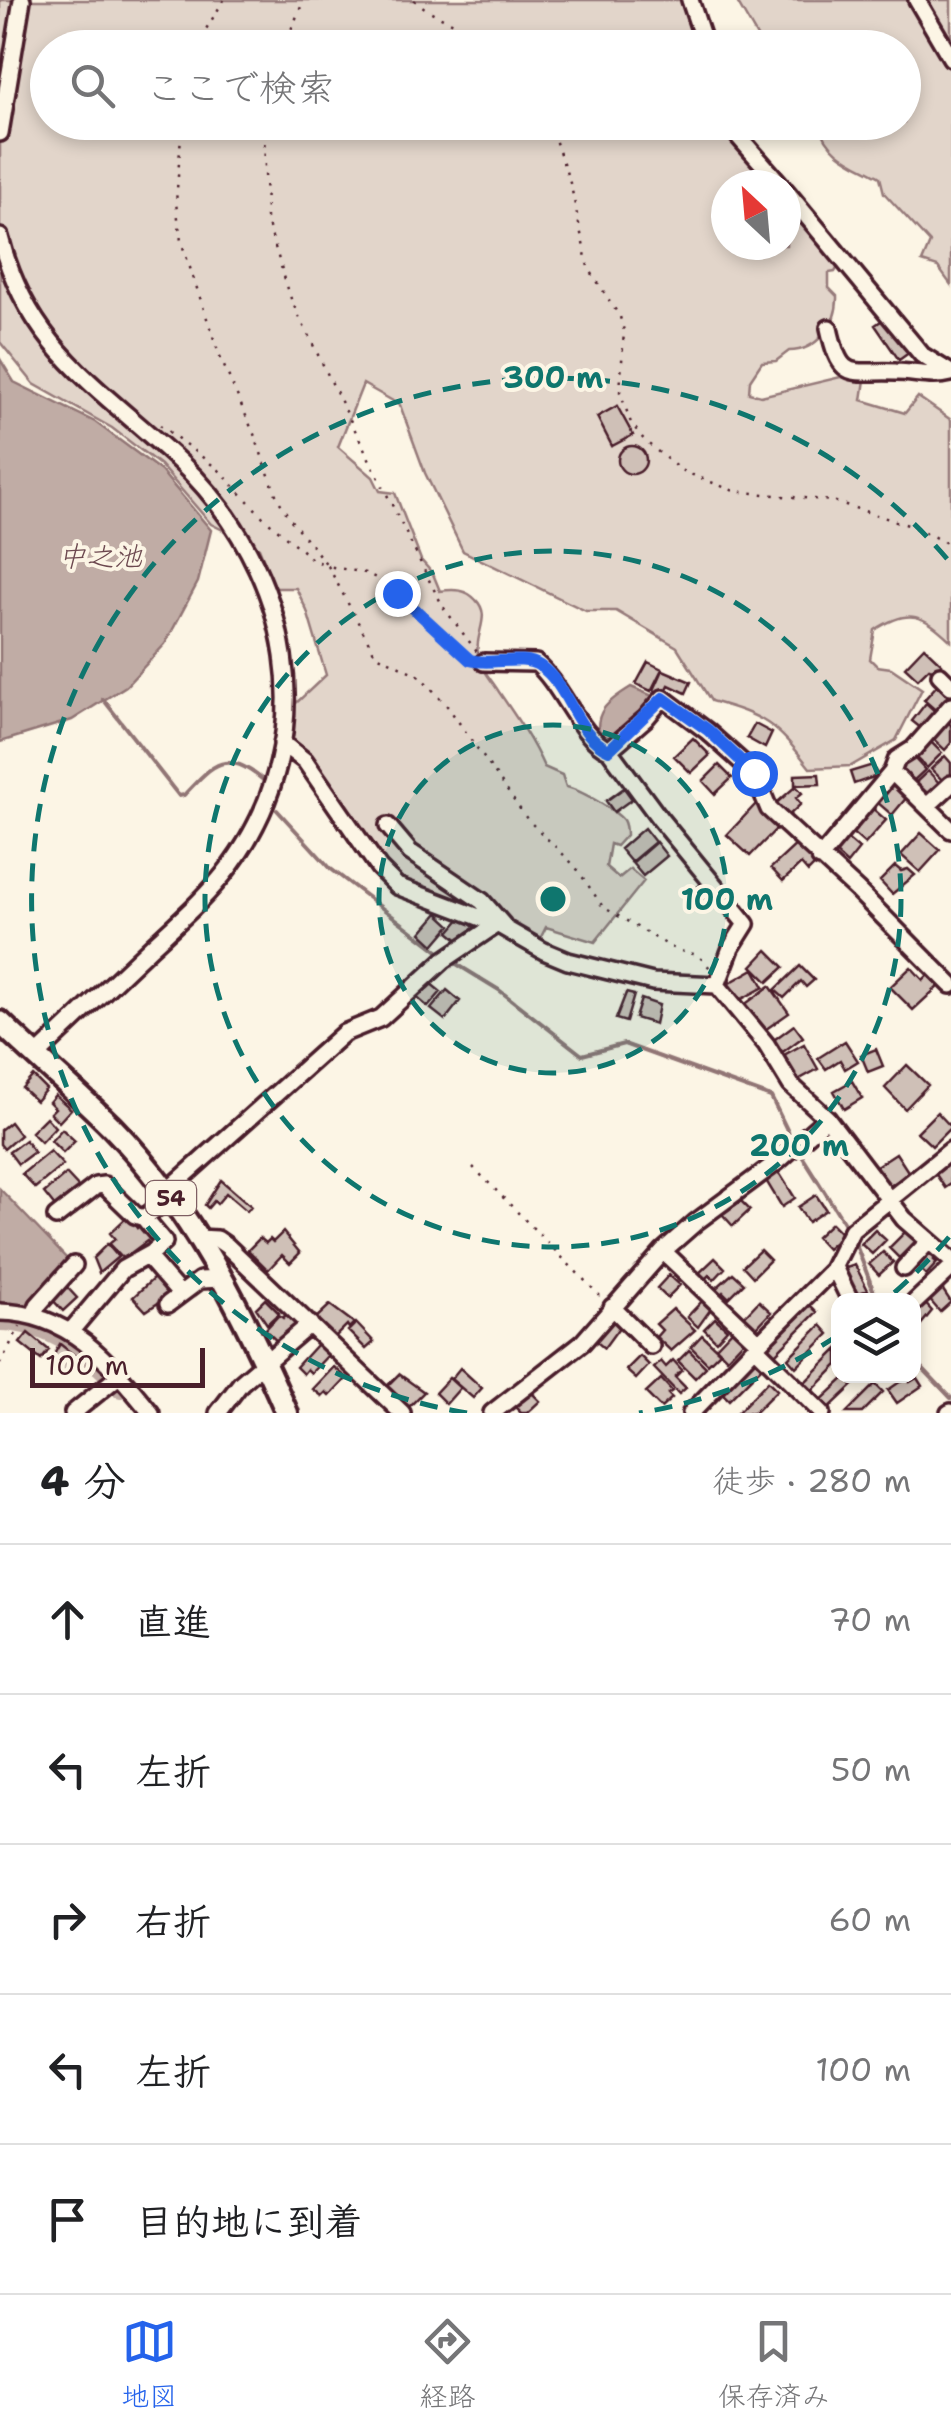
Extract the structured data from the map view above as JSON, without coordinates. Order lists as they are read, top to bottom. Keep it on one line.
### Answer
{"streets":{"main road":["54"]},"water":["中之池"],"scale_bar":"100 m","north":"top left","page":{"search":"ここで検索","scale":"100 m","heading":["4 分","徒歩 · 280 m"],"list":[["直進","70 m"],["左折","50 m"],["右折","60 m"],["左折","100 m"],"目的地に到着"],"nav":["地図","経路","保存済み"]},"rings":["300 m","100 m","200 m"]}
